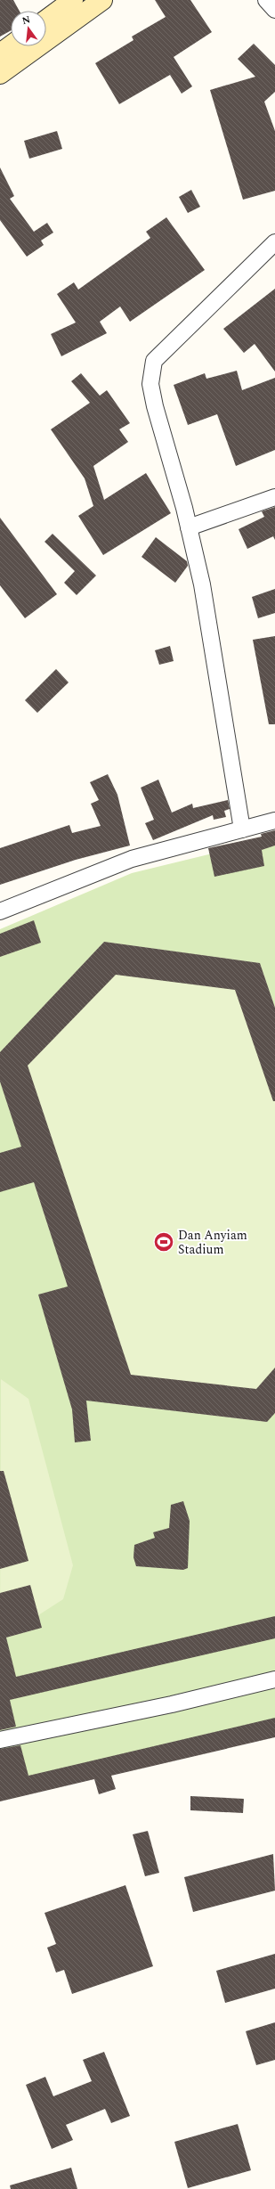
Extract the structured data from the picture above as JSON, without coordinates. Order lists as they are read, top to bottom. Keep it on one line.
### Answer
{"places":{"sports":["Dan Anyiam Stadium"]},"north":"top"}
